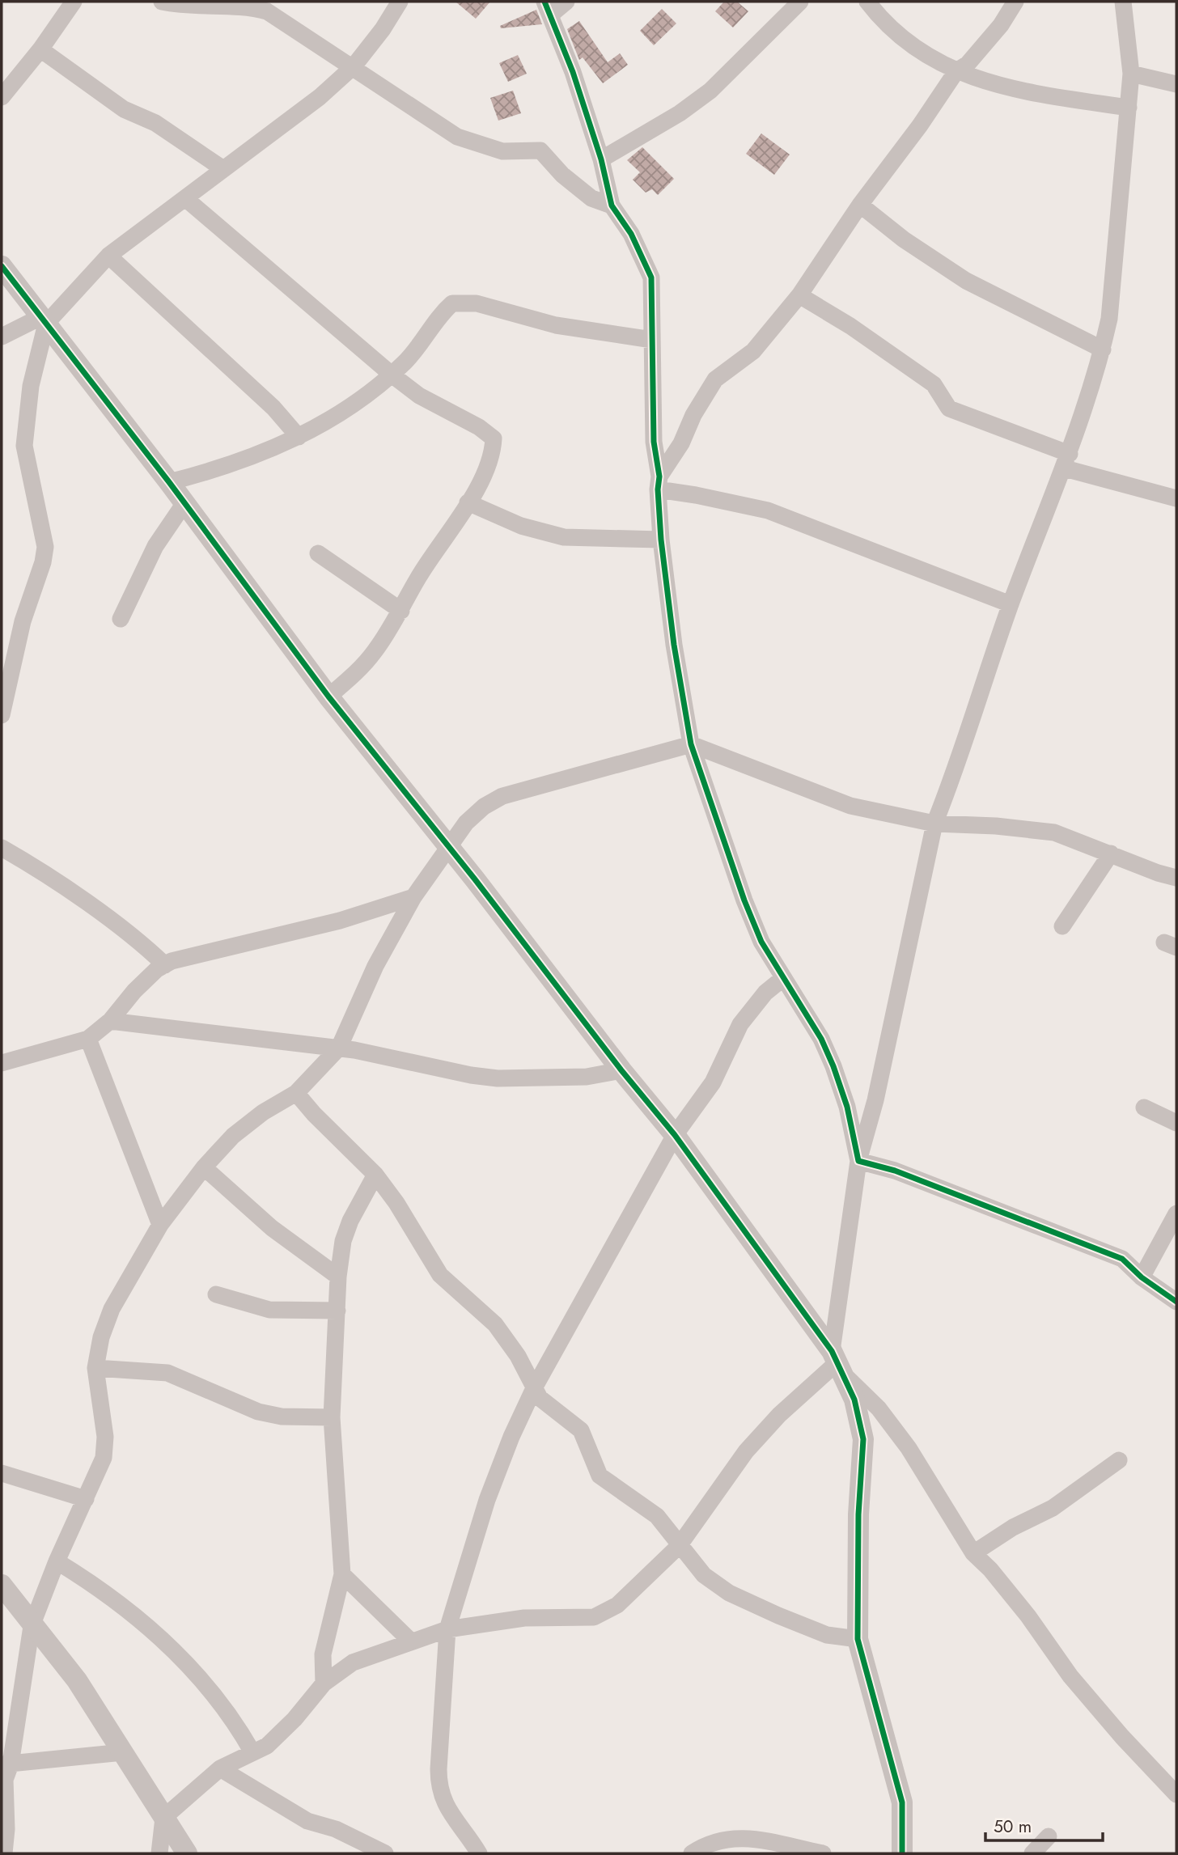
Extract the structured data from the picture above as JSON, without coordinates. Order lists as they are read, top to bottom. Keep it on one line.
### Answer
{"scale_bar":"50 m"}
